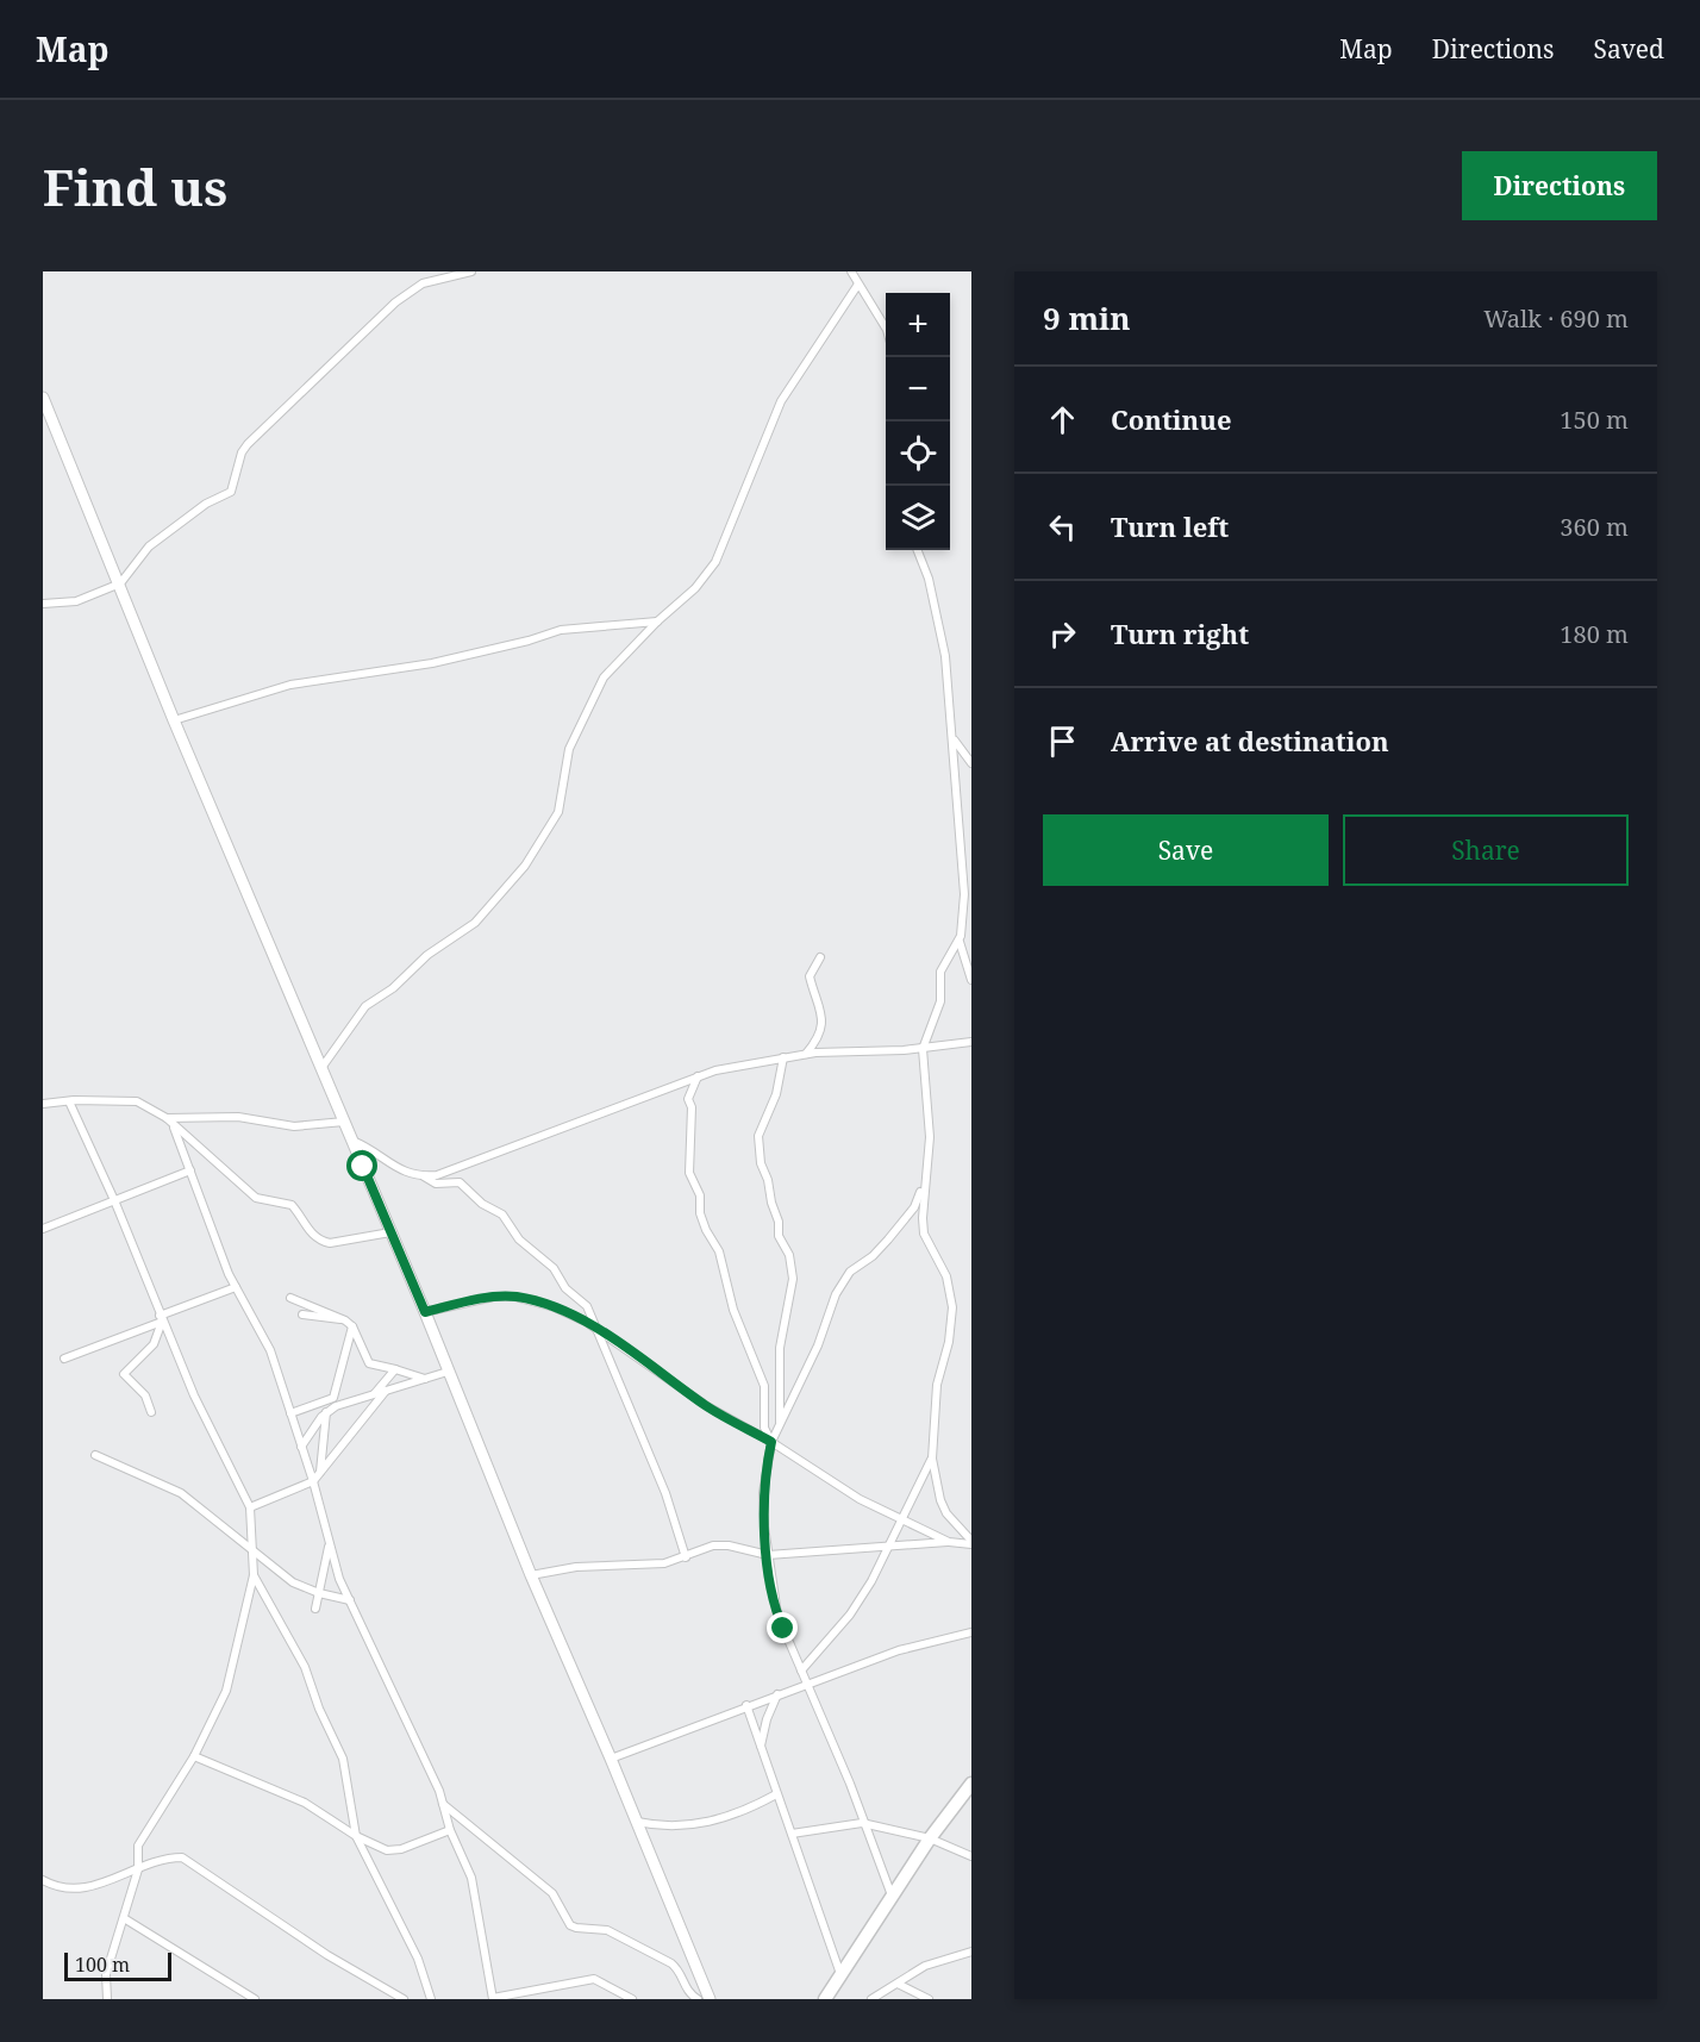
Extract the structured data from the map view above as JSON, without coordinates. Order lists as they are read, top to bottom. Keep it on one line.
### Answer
{"scale_bar":"100 m","page":{"header":"Map","nav":["Map","Directions","Saved"],"buttons":["Directions",["Save","Share"]],"title":"Find us","heading":["9 min","Walk · 690 m"],"map_buttons":["+","−"],"list":[["Continue","150 m"],["Turn left","360 m"],["Turn right","180 m"],"Arrive at destination"],"scale":"100 m"}}
